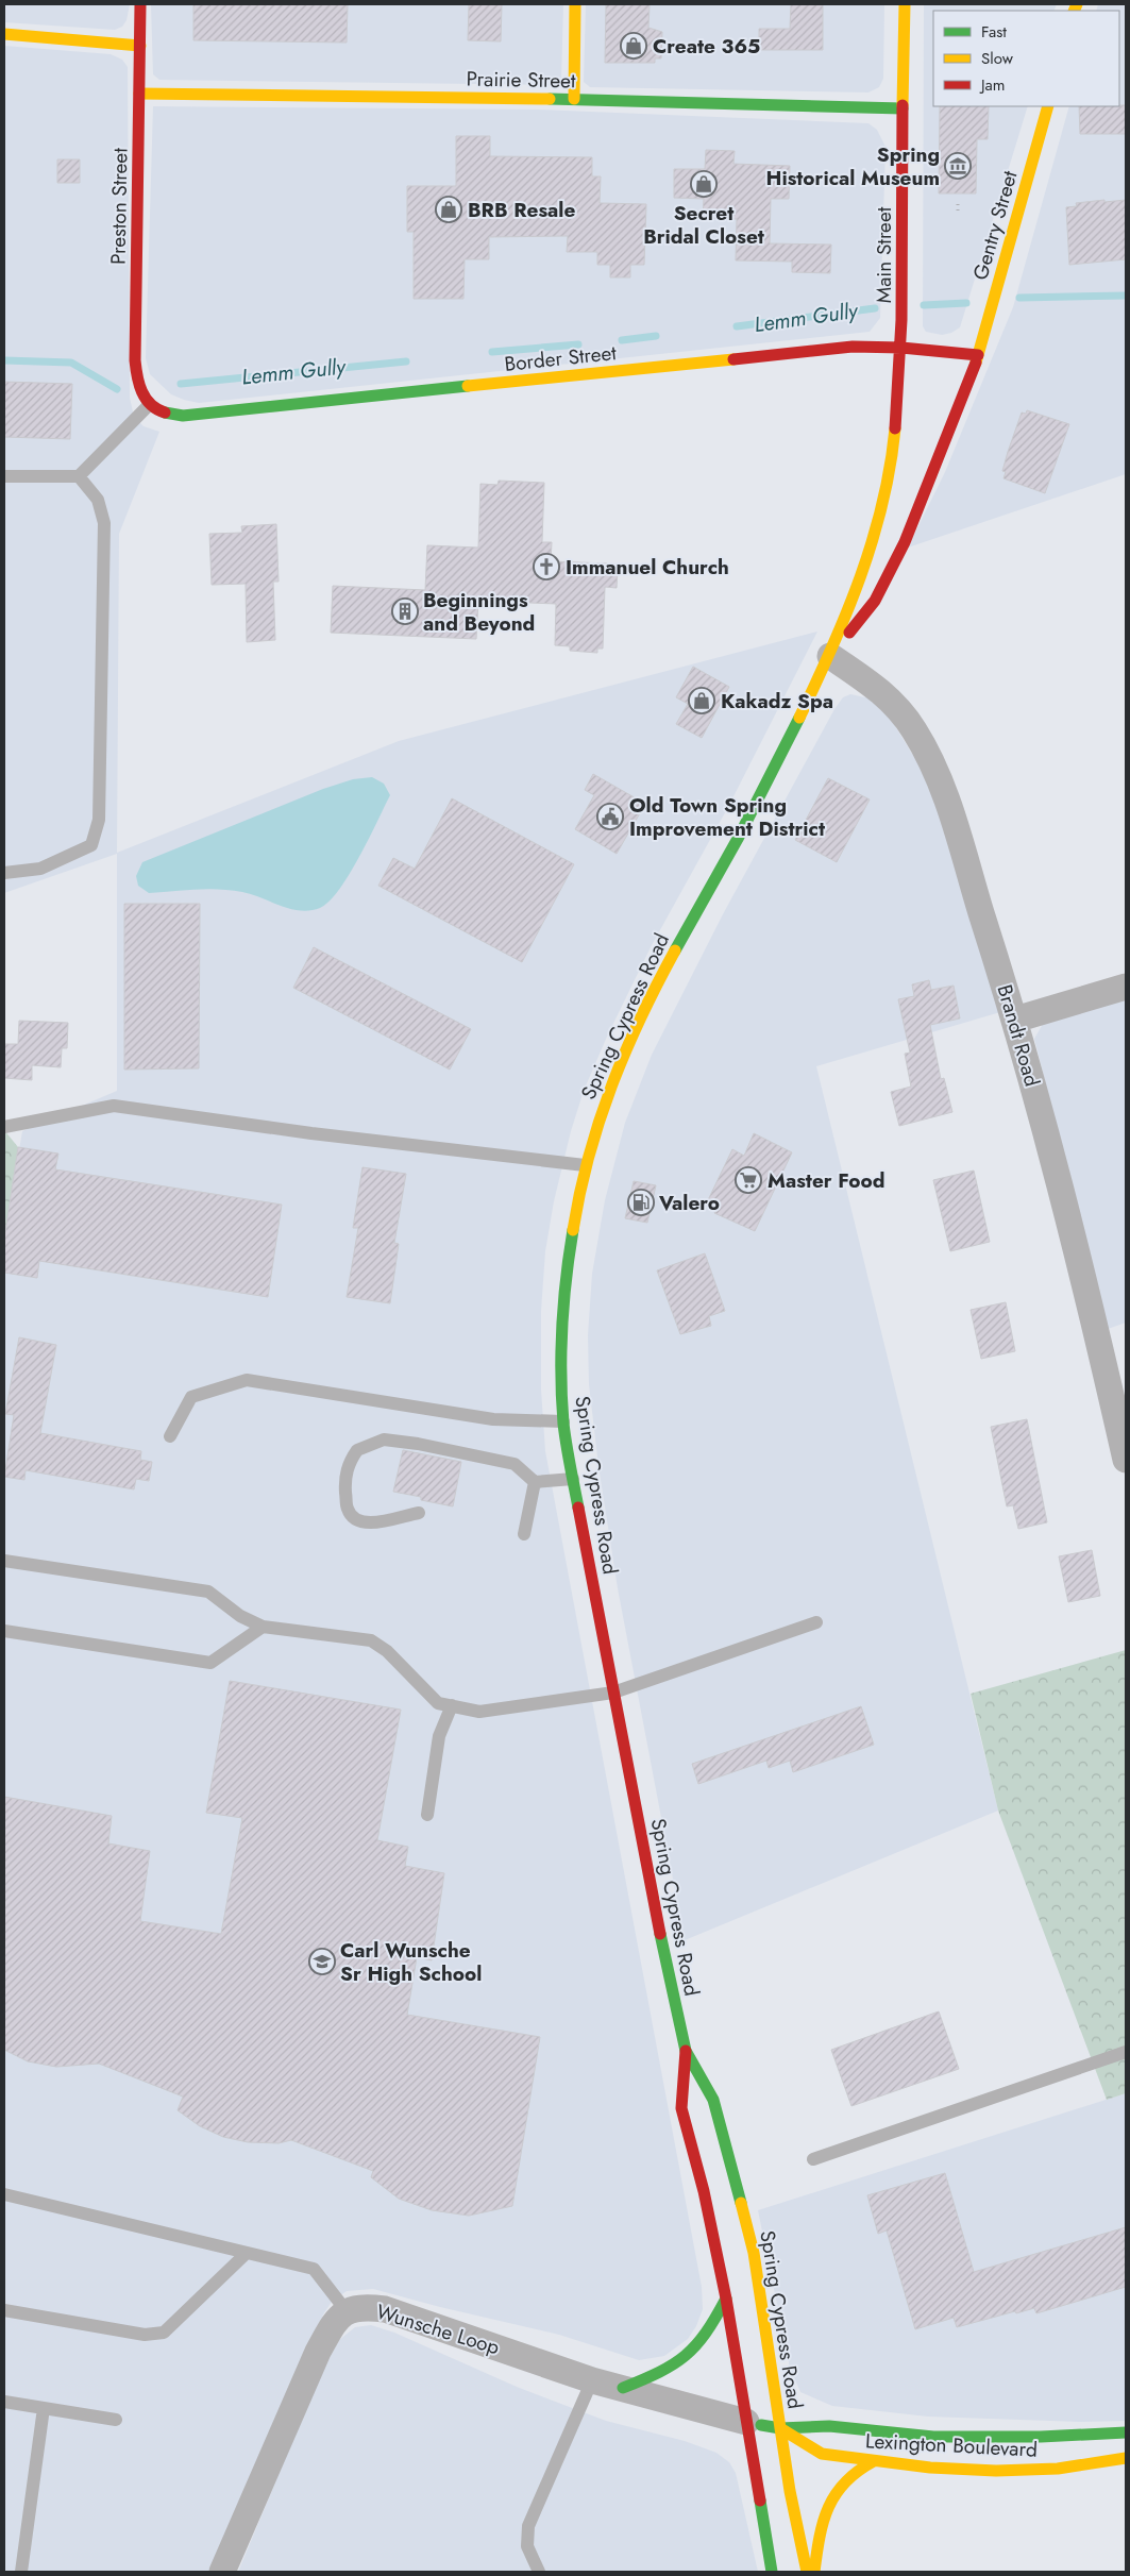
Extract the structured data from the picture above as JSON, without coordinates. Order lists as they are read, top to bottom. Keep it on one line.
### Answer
{"streets":{"main road":["Prairie Street","Preston Street","Gentry Street","Main Street","Border Street","Spring Cypress Road","Lexington Boulevard"],"street":["Brandt Road","Wunsche Loop"]},"crossings":[["Prairie Street","Preston Street"],["Prairie Street","Main Street"],["Preston Street","Border Street"],["Gentry Street","Border Street"],["Gentry Street","Spring Cypress Road"],["Gentry Street","Brandt Road"],["Main Street","Border Street"],["Main Street","Spring Cypress Road"],["Border Street","Spring Cypress Road"],["Spring Cypress Road","Brandt Road"],["Spring Cypress Road","Wunsche Loop"],["Spring Cypress Road","Lexington Boulevard"],["Wunsche Loop","Lexington Boulevard"]],"water":["Lemm Gully"],"places":{"shop":["Create 365","Secret Bridal Closet","BRB Resale","Kakadz Spa"],"museum":["Spring Historical Museum"],"church":["Immanuel Church"],"building":["Beginnings and Beyond"],"public building":["Old Town Spring Improvement District"],"supermarket":["Master Food"],"fuel station":["Valero"],"school or university":["Carl Wunsche Sr High School"]},"legend":["Fast","Slow","Jam"]}
